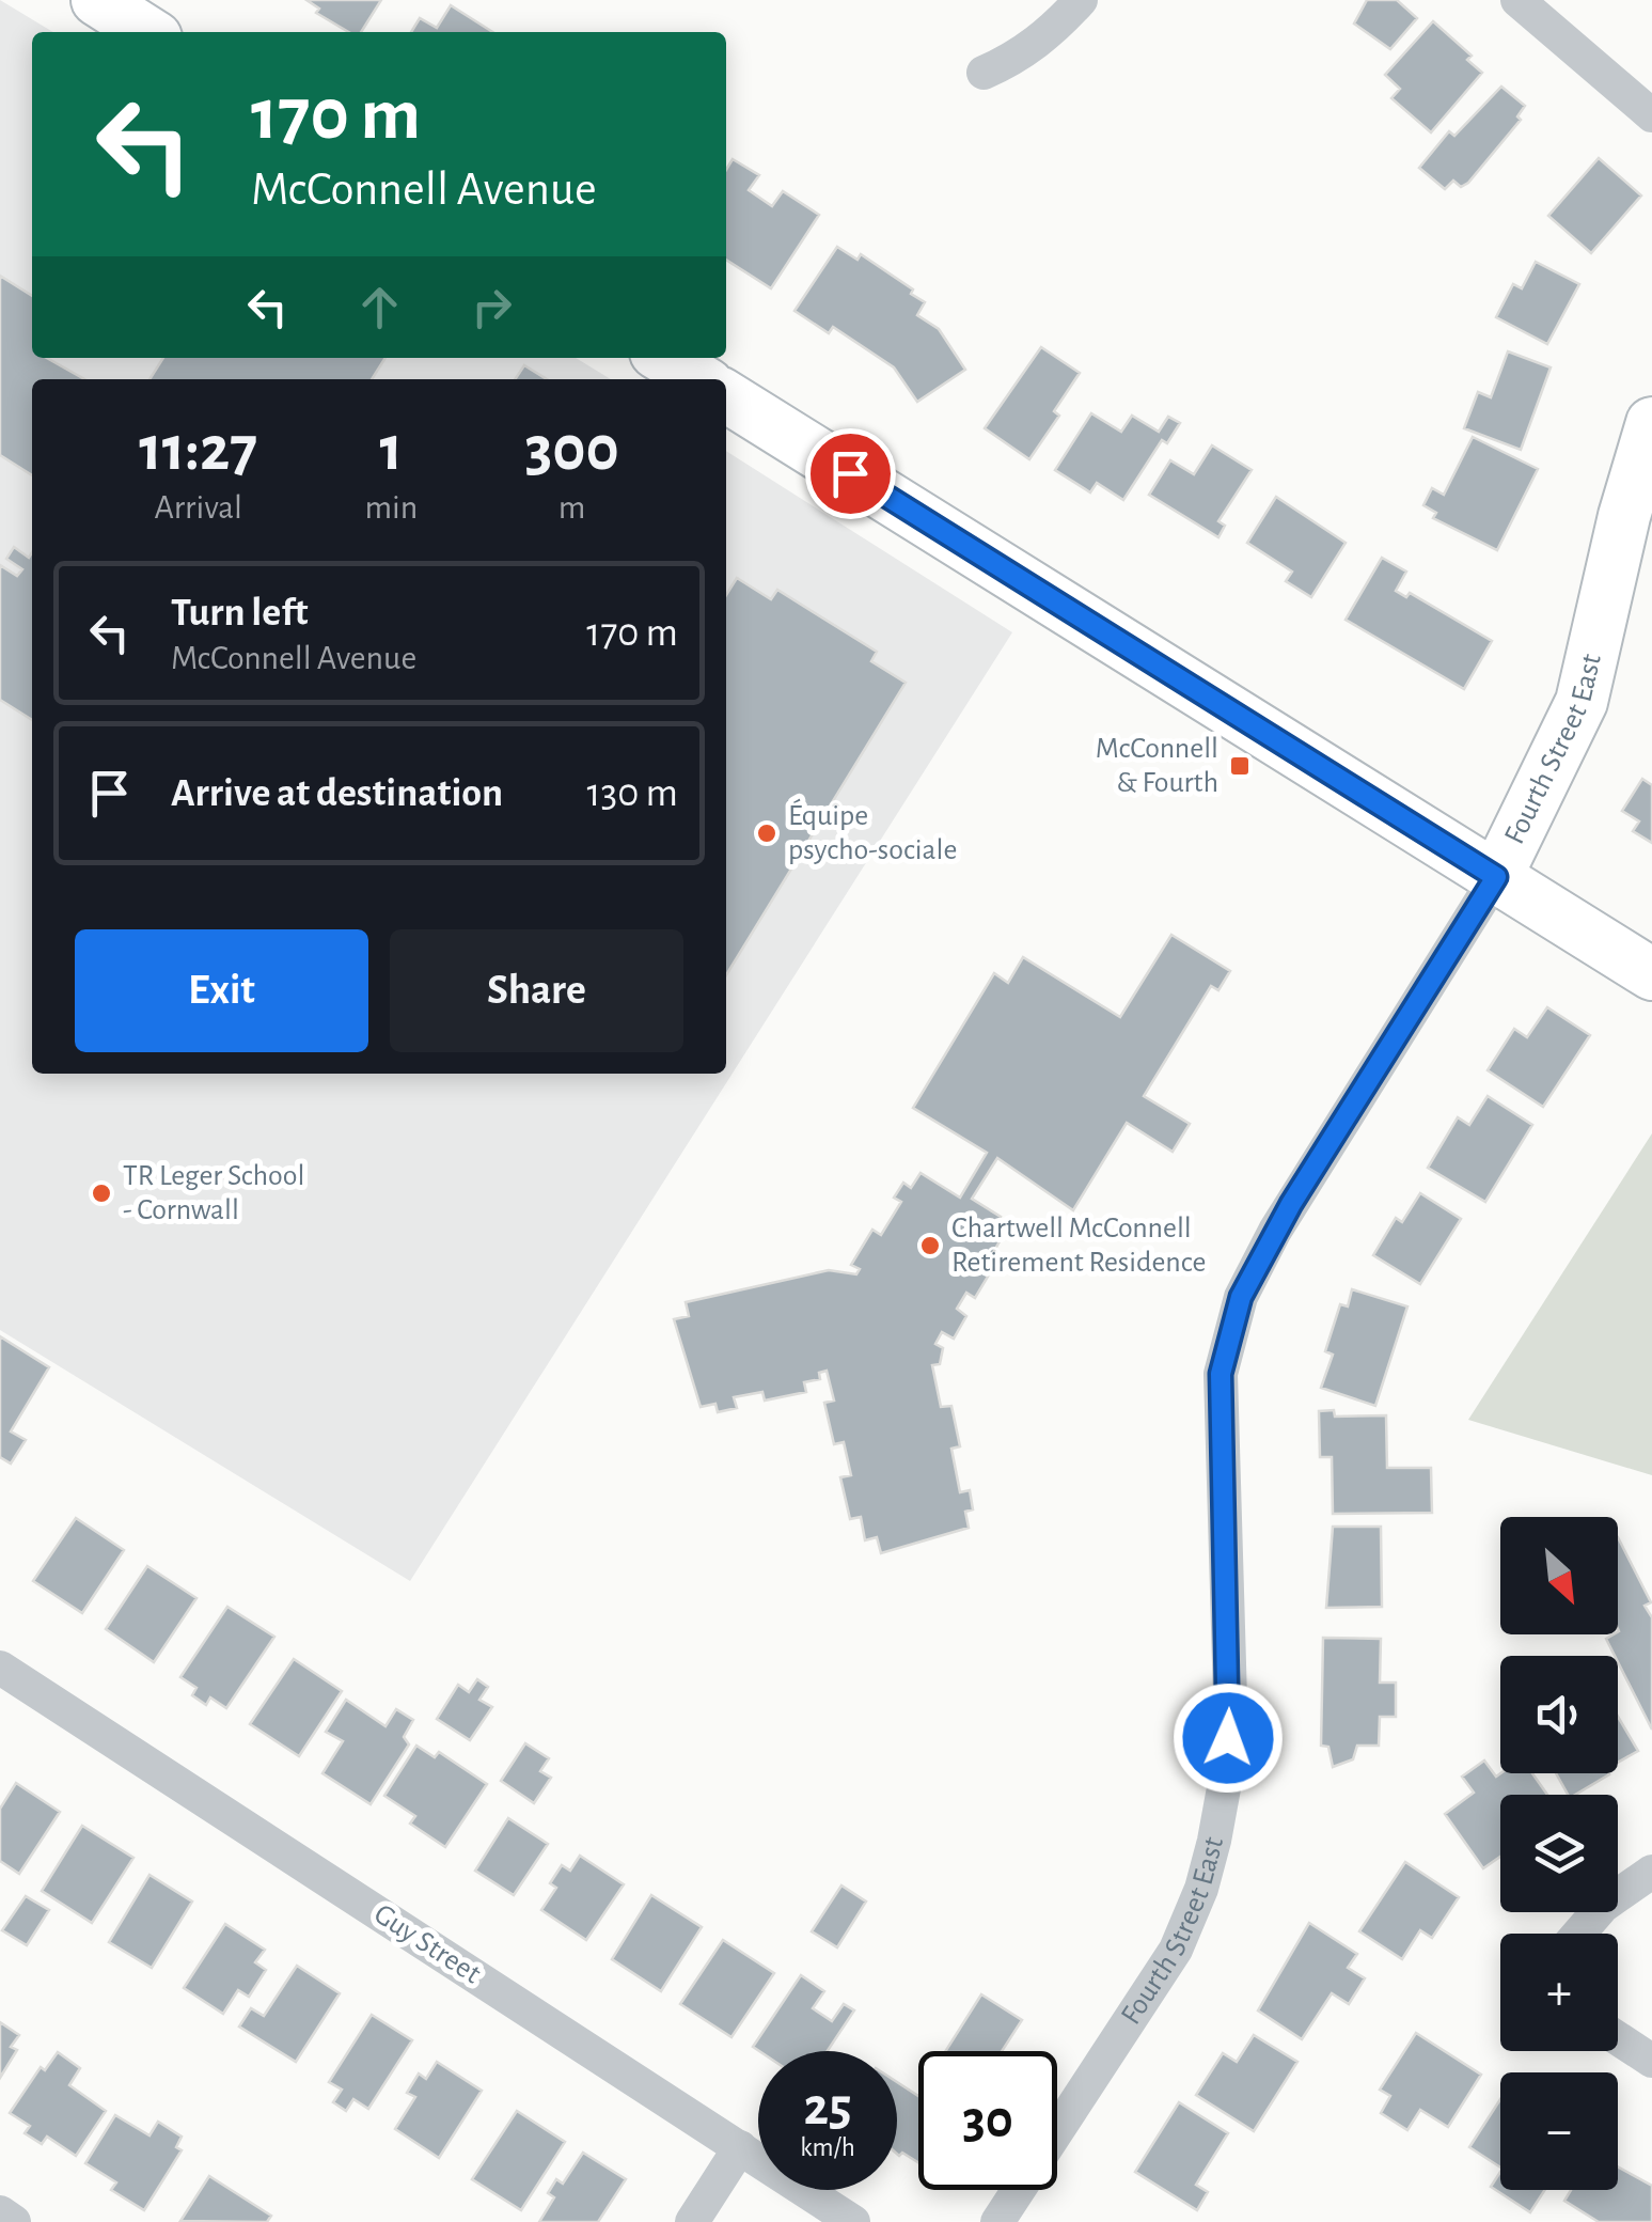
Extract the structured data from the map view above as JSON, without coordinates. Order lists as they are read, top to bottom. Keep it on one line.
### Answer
{"streets":{"main road":["Fourth Street East"],"street":["Guy Street"]},"places":{"transit":["McConnell & Fourth"],"other":["Équipe psycho-sociale","TR Leger School - Cornwall","Chartwell McConnell Retirement Residence"]},"north":"bottom right","page":{"turn":["170 m","McConnell Avenue"],"eta":["11:27","Arrival","1","min","300","m"],"list":[{"name":"Turn left","note":"McConnell Avenue","value":"170 m"},{"name":"Arrive at destination","value":"130 m"}],"buttons":["Exit","Share"],"map_buttons":["+","−"],"speed":"25 km/h","limit":"30"}}
